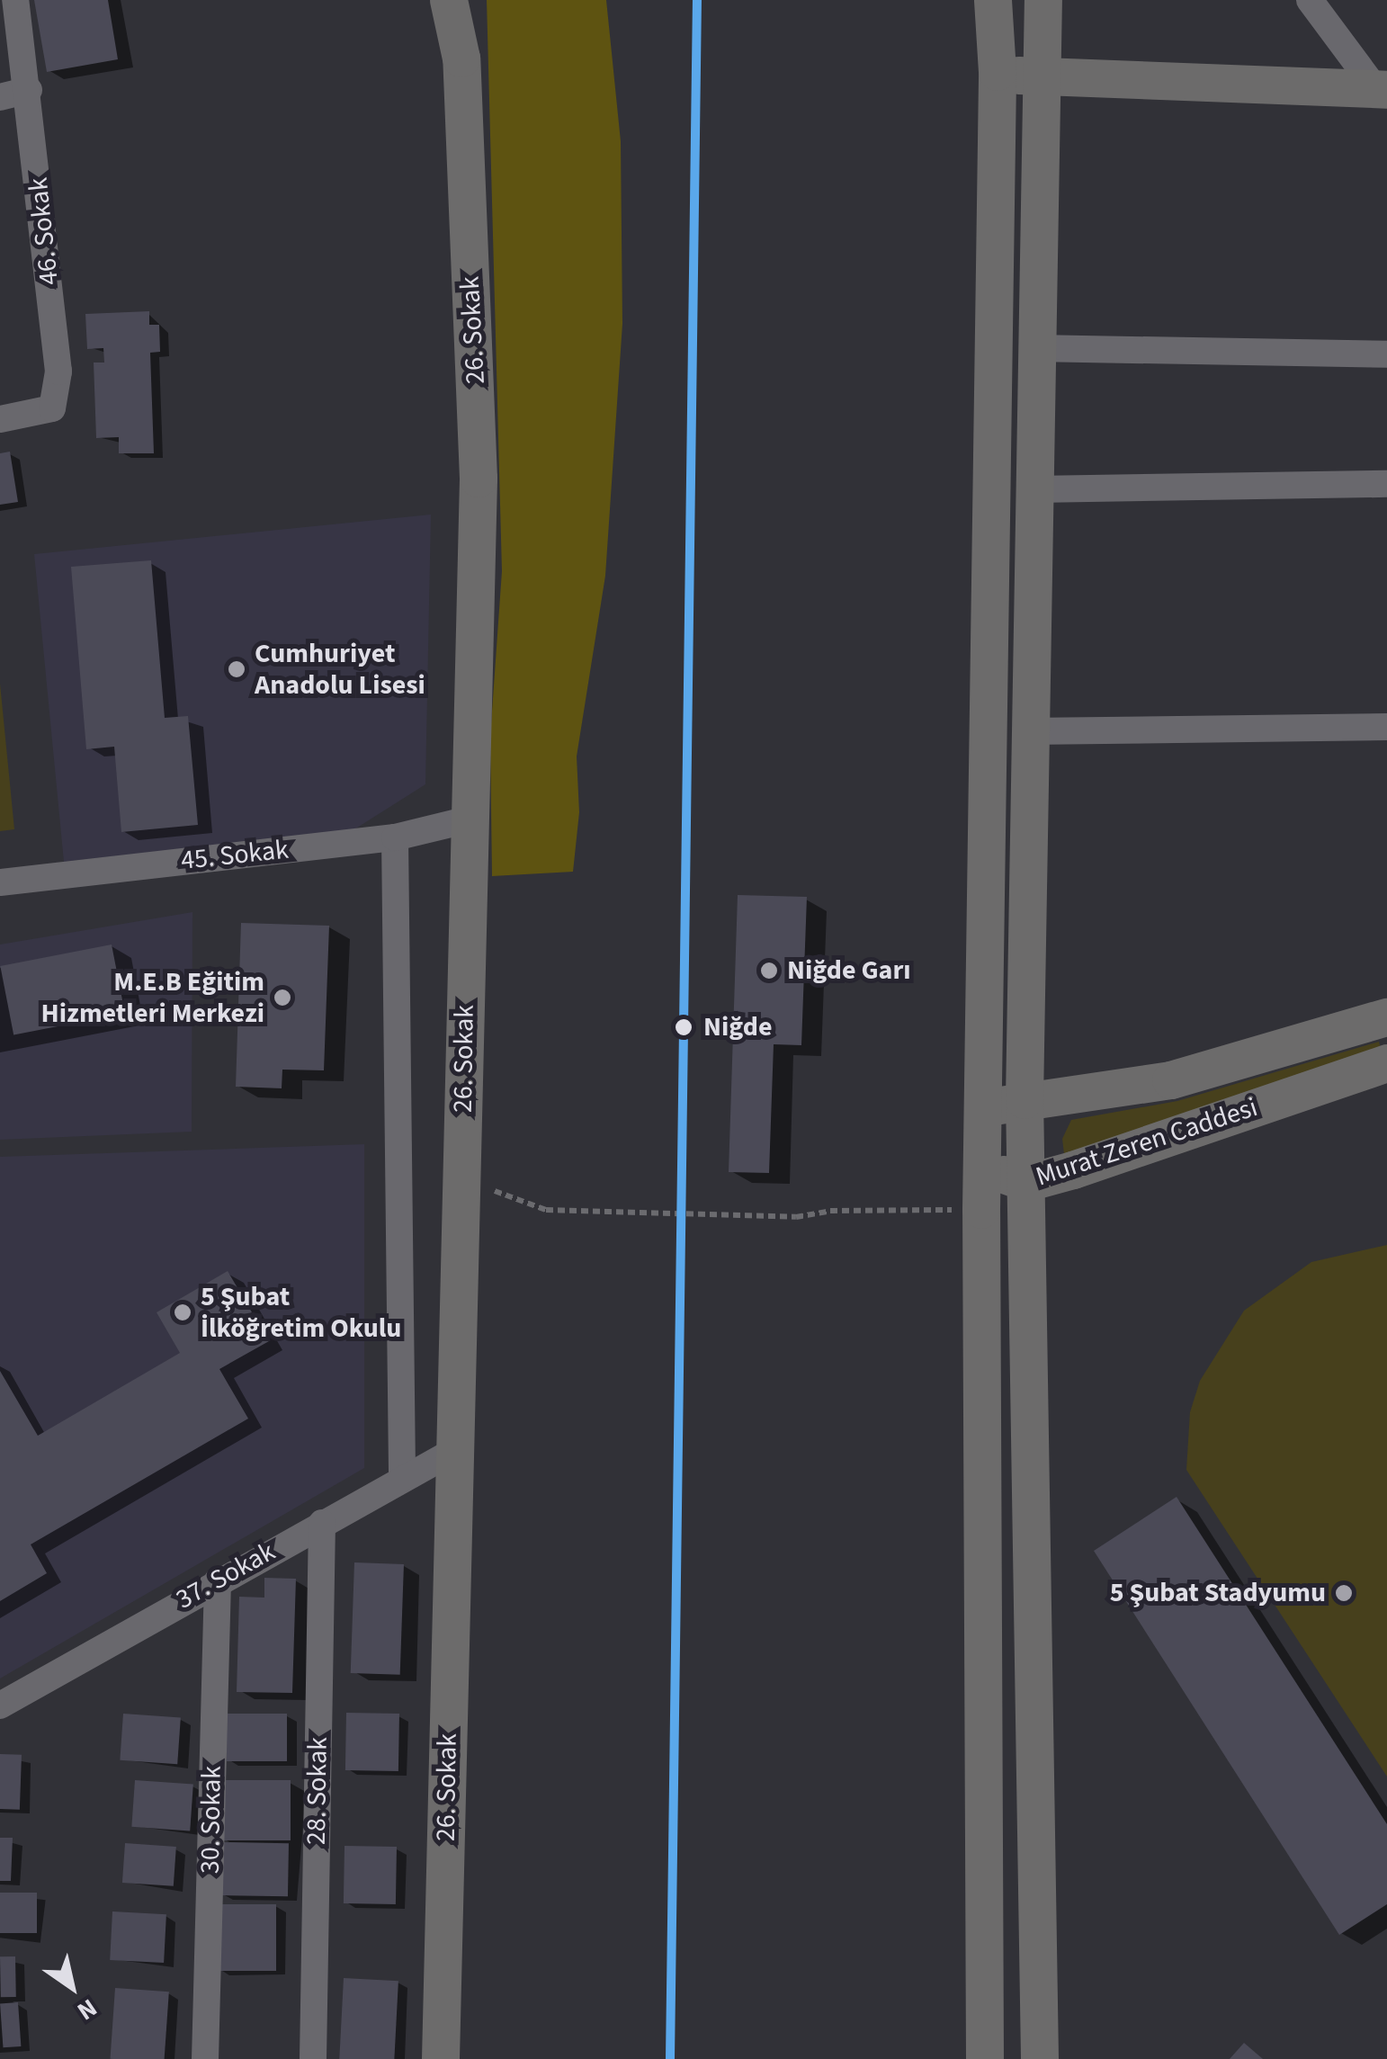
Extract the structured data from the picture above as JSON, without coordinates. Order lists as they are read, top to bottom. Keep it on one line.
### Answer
{"streets":{"main road":["26. Sokak","Murat Zeren Caddesi"],"street":["46. Sokak","45. Sokak","37. Sokak","28. Sokak","30. Sokak"]},"crossings":[["26. Sokak","45. Sokak"],["26. Sokak","37. Sokak"],["37. Sokak","28. Sokak"],["37. Sokak","30. Sokak"]],"places":["Cumhuriyet Anadolu Lisesi","Niğde Garı","M.E.B Eğitim Hizmetleri Merkezi","Niğde","5 Şubat İlköğretim Okulu","5 Şubat Stadyumu"],"north":"bottom right"}
